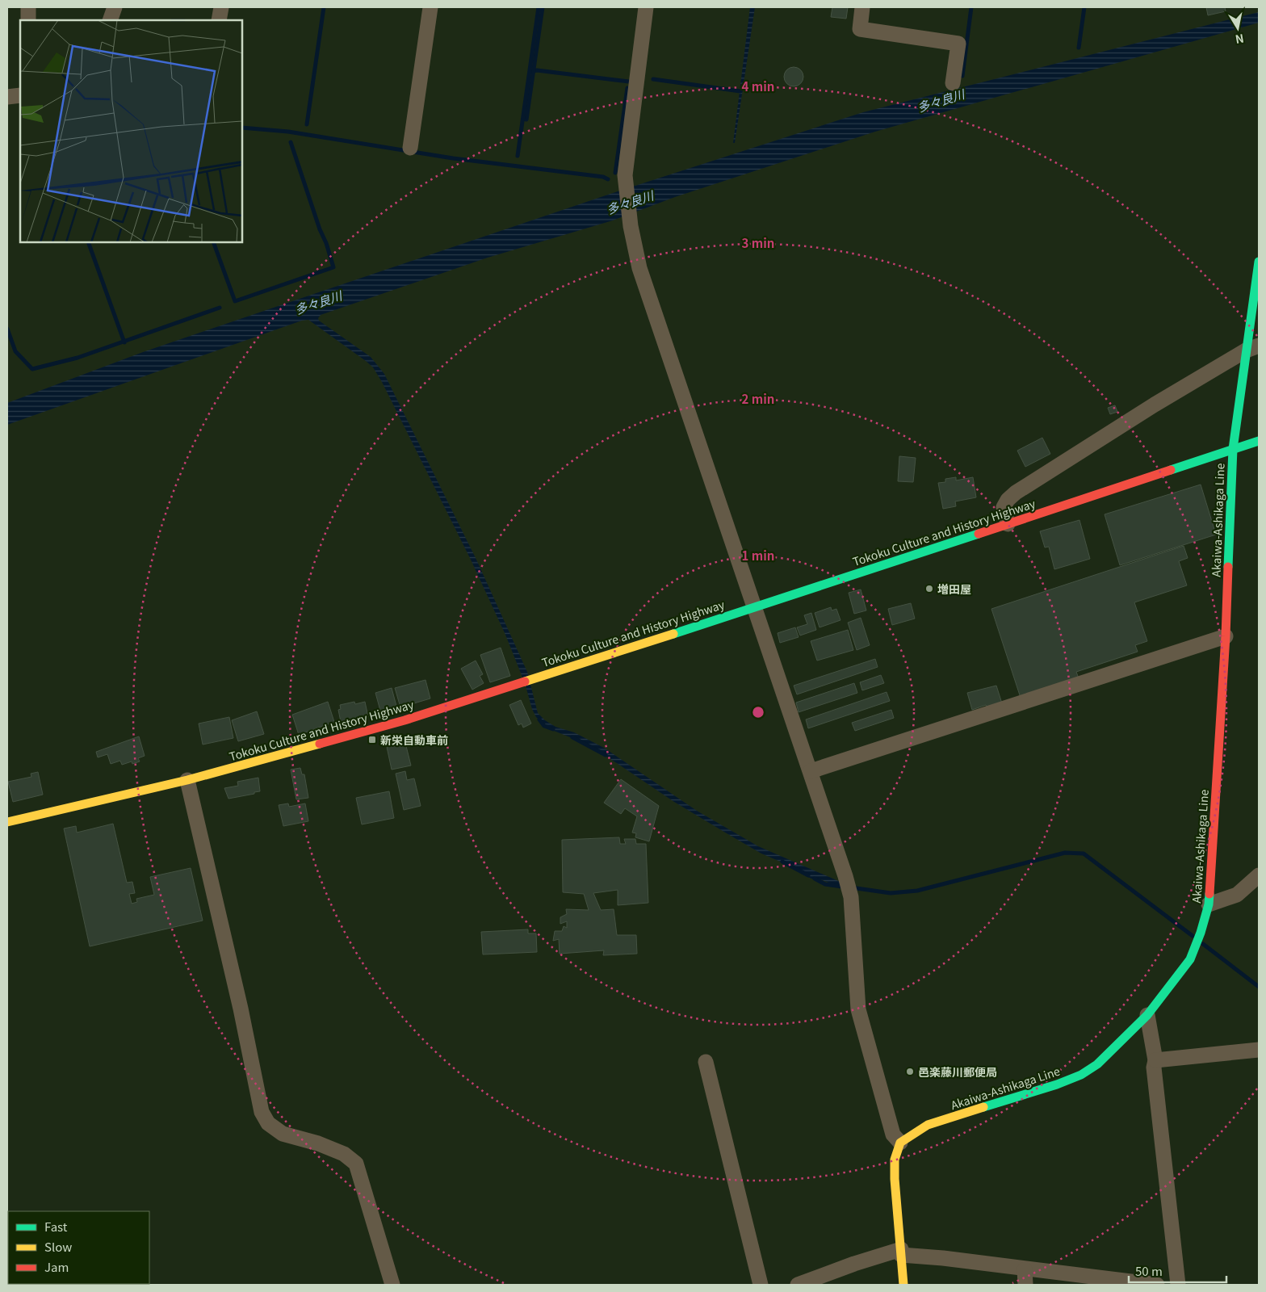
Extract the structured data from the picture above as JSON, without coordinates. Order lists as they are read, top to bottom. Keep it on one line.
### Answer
{"streets":{"main road":["Akaiwa-Ashikaga Line","Tokoku Culture and History Highway"]},"crossings":[["Akaiwa-Ashikaga Line","Tokoku Culture and History Highway"]],"water":["多々良川"],"places":{"other":["増田屋","邑楽藤川郵便局"],"transit":["新栄自動車前"]},"legend":["Fast","Slow","Jam"],"scale_bar":"50 m","north":"bottom","rings":["4 min","3 min","2 min","1 min"]}
